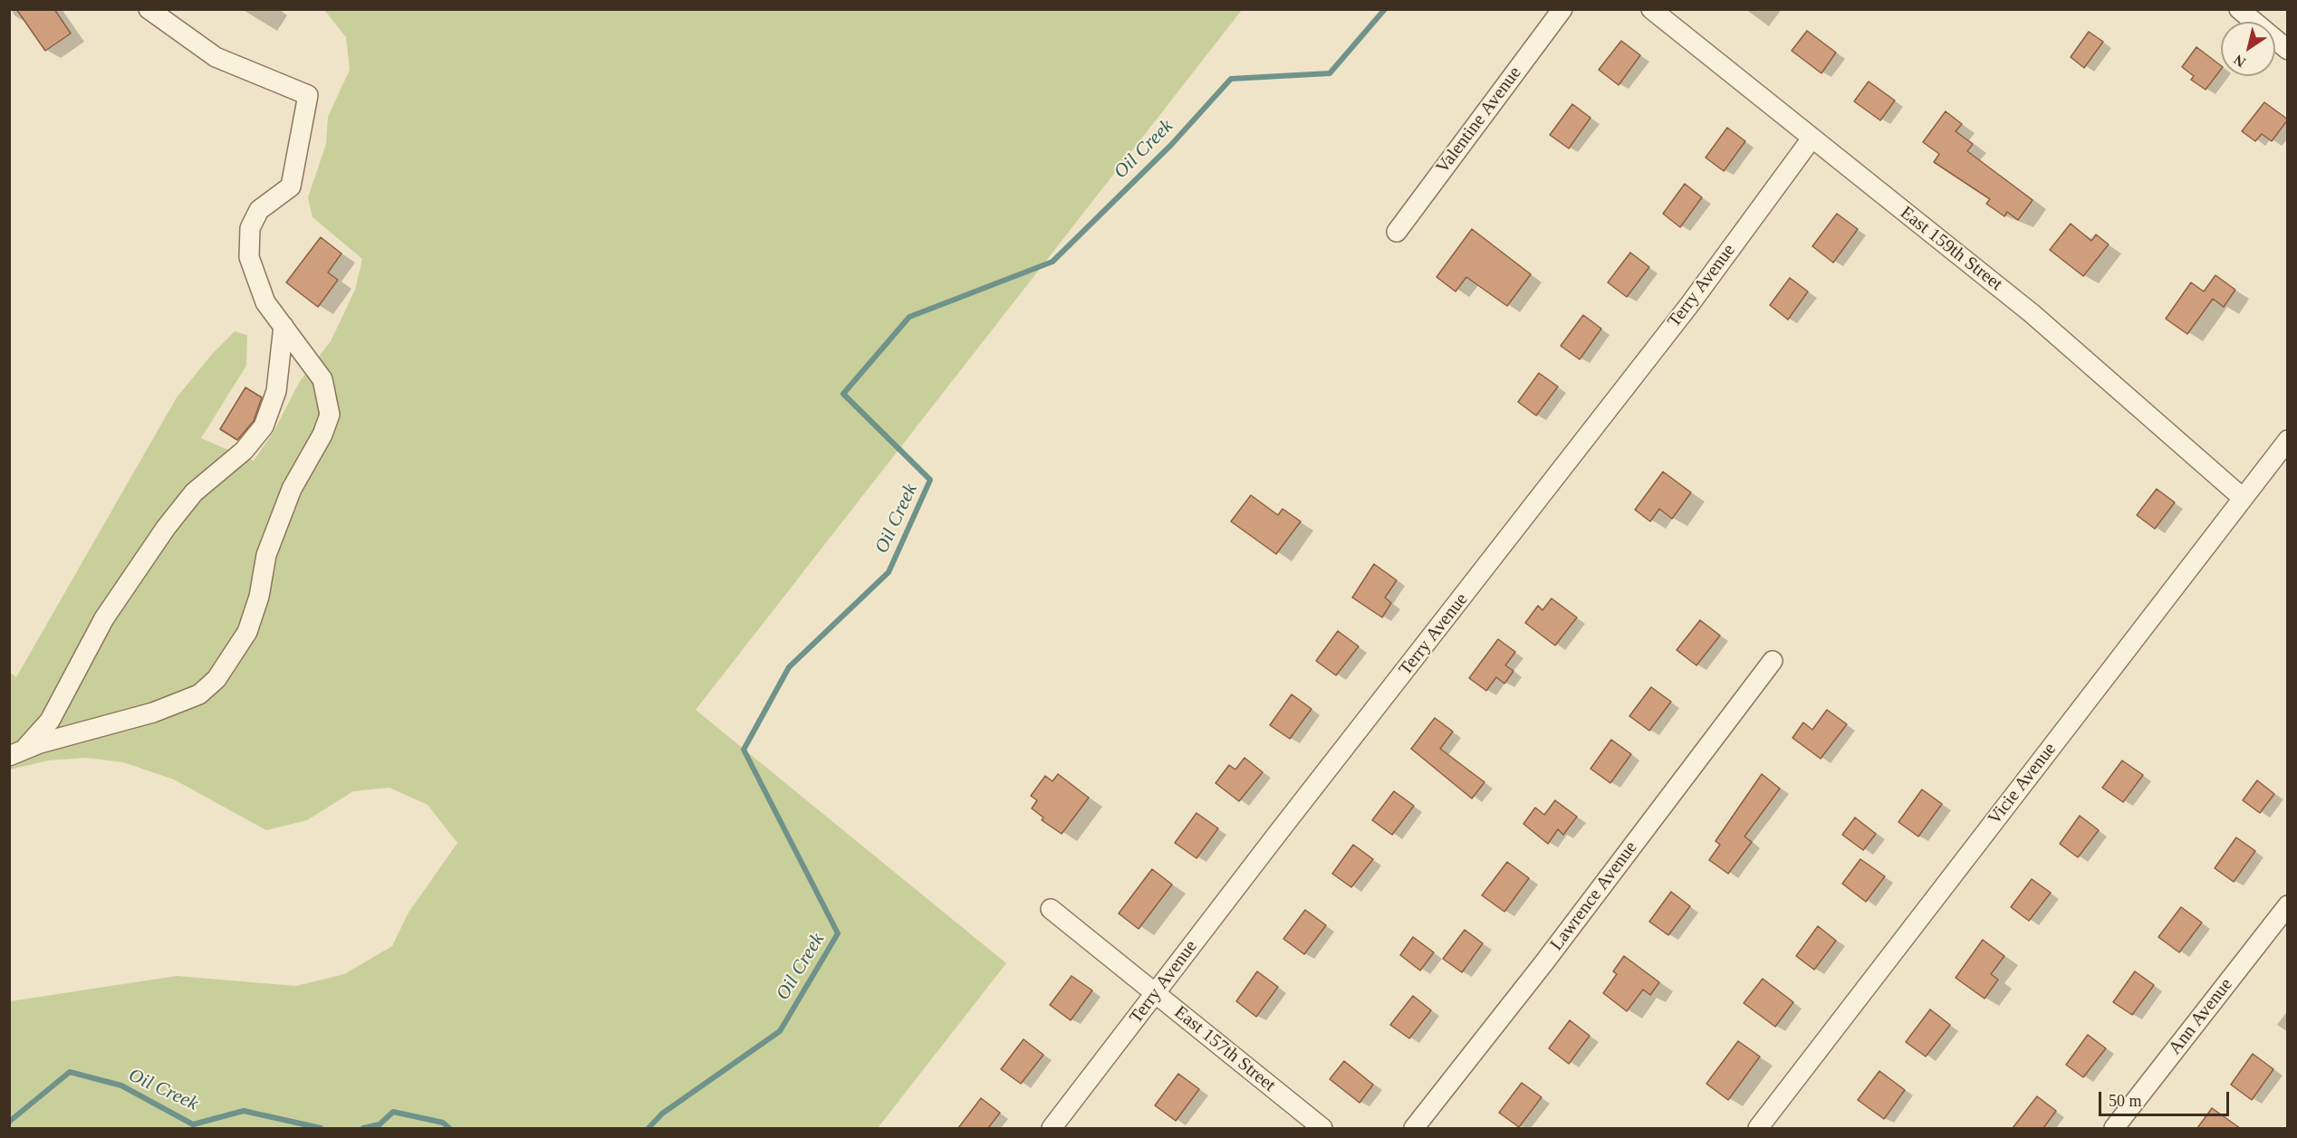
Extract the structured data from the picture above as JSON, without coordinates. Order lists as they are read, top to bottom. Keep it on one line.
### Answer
{"streets":{"street":["Valentine Avenue","East 159th Street","Terry Avenue","Vicie Avenue","Lawrence Avenue","Ann Avenue","East 157th Street"]},"crossings":[["East 159th Street","Terry Avenue"],["East 159th Street","Vicie Avenue"],["Terry Avenue","East 157th Street"]],"water":["Oil Creek"],"scale_bar":"50 m","north":"bottom left"}
